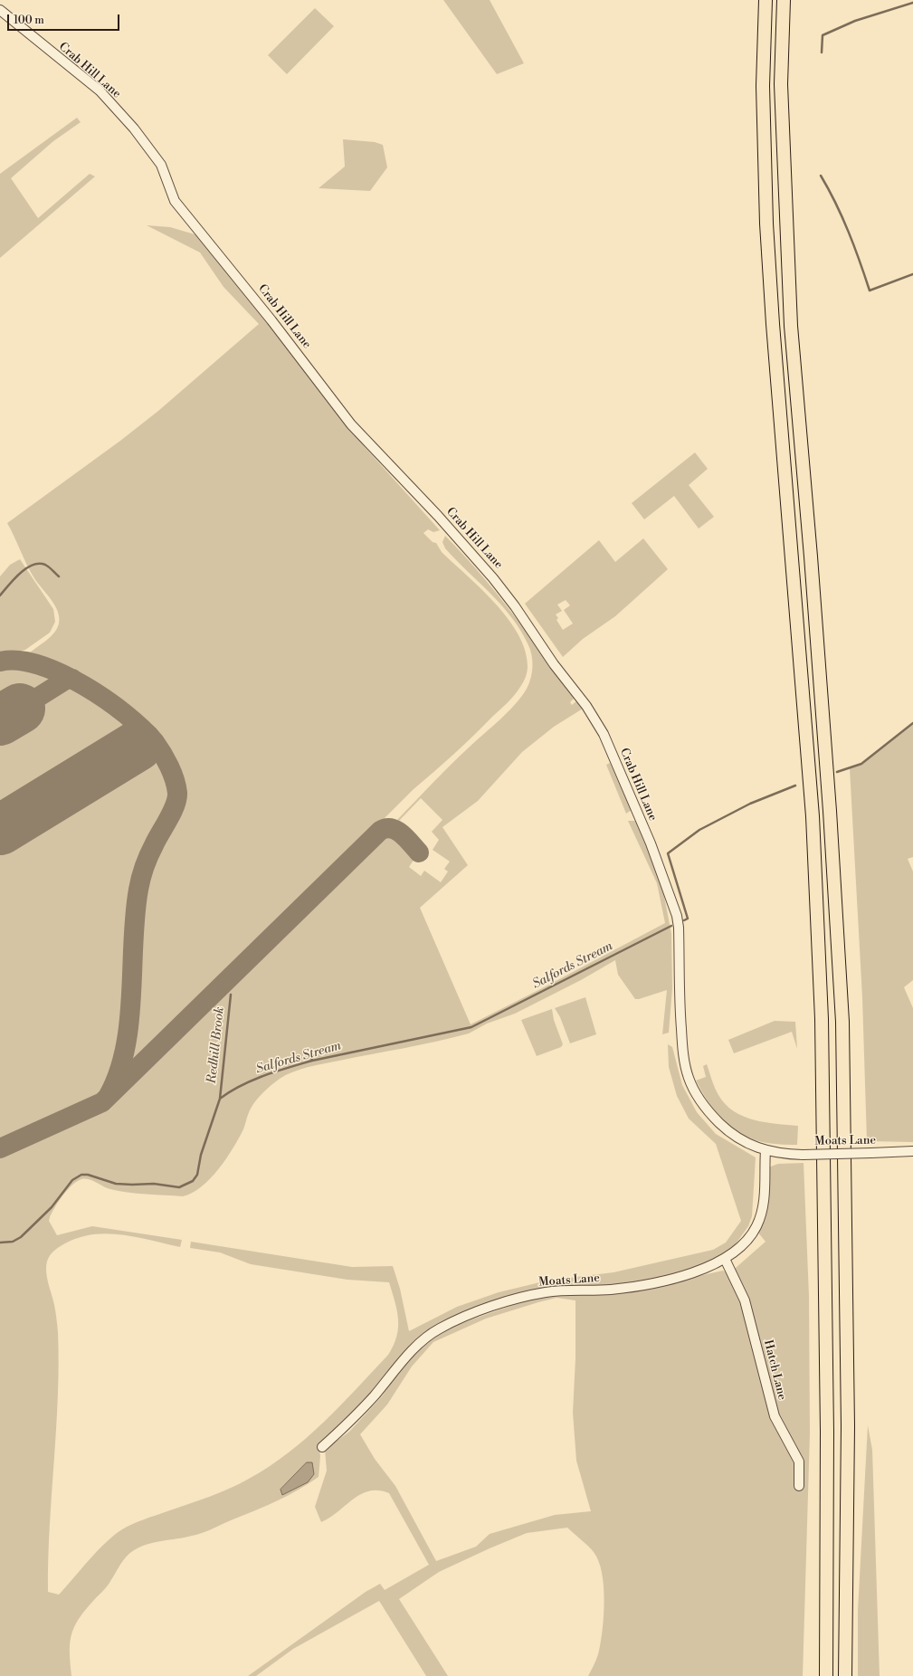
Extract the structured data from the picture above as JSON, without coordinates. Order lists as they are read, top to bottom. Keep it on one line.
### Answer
{"streets":{"street":["Crab Hill Lane","Moats Lane","Hatch Lane"]},"crossings":[["Crab Hill Lane","Moats Lane"],["Moats Lane","Hatch Lane"]],"water":["Salfords Stream","Redhill Brook"],"scale_bar":"100 m"}
